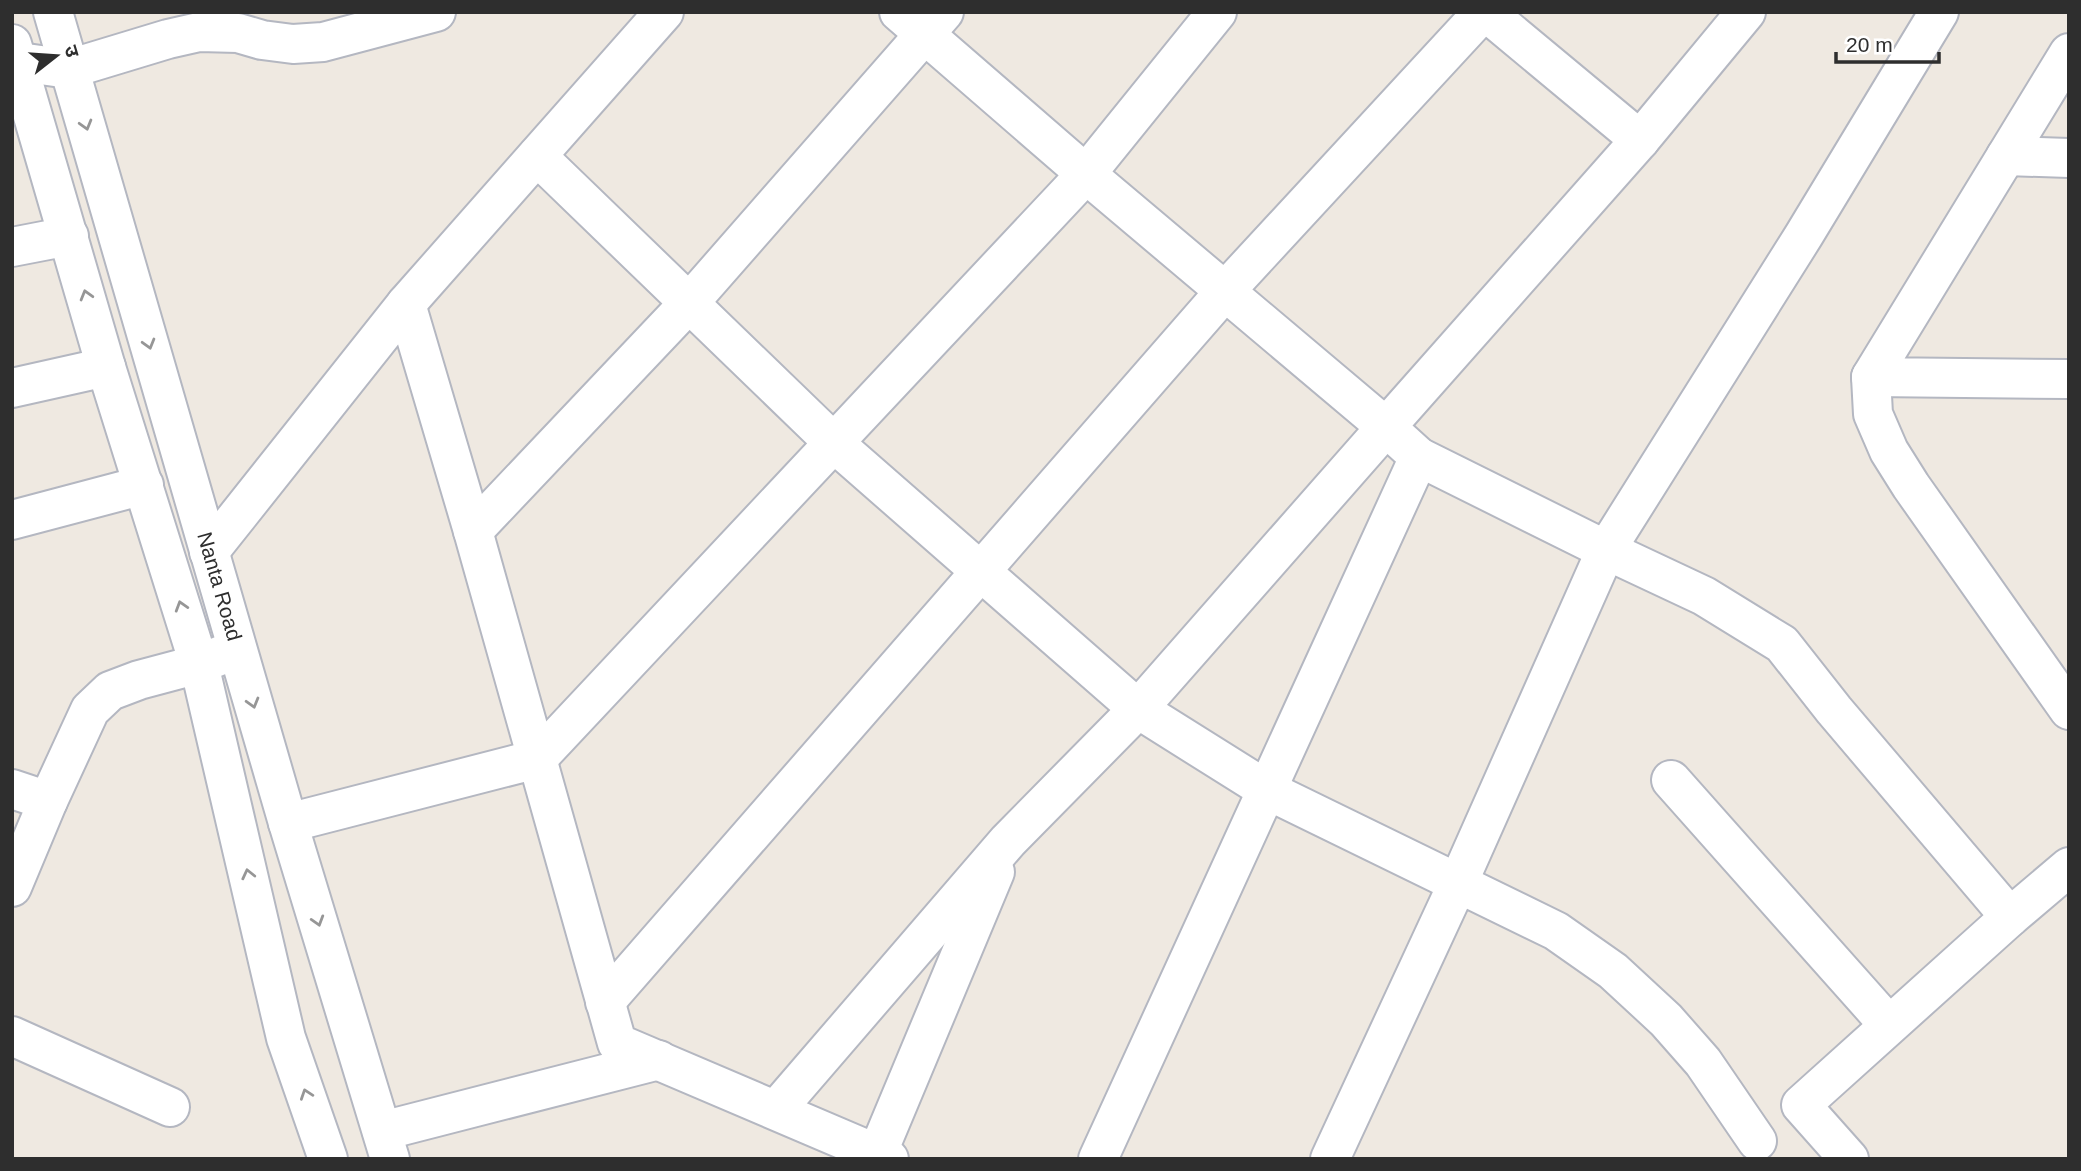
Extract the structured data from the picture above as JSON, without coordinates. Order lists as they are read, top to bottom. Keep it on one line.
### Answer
{"streets":{"street":["Nanta Road"]},"scale_bar":"20 m","north":"right"}
